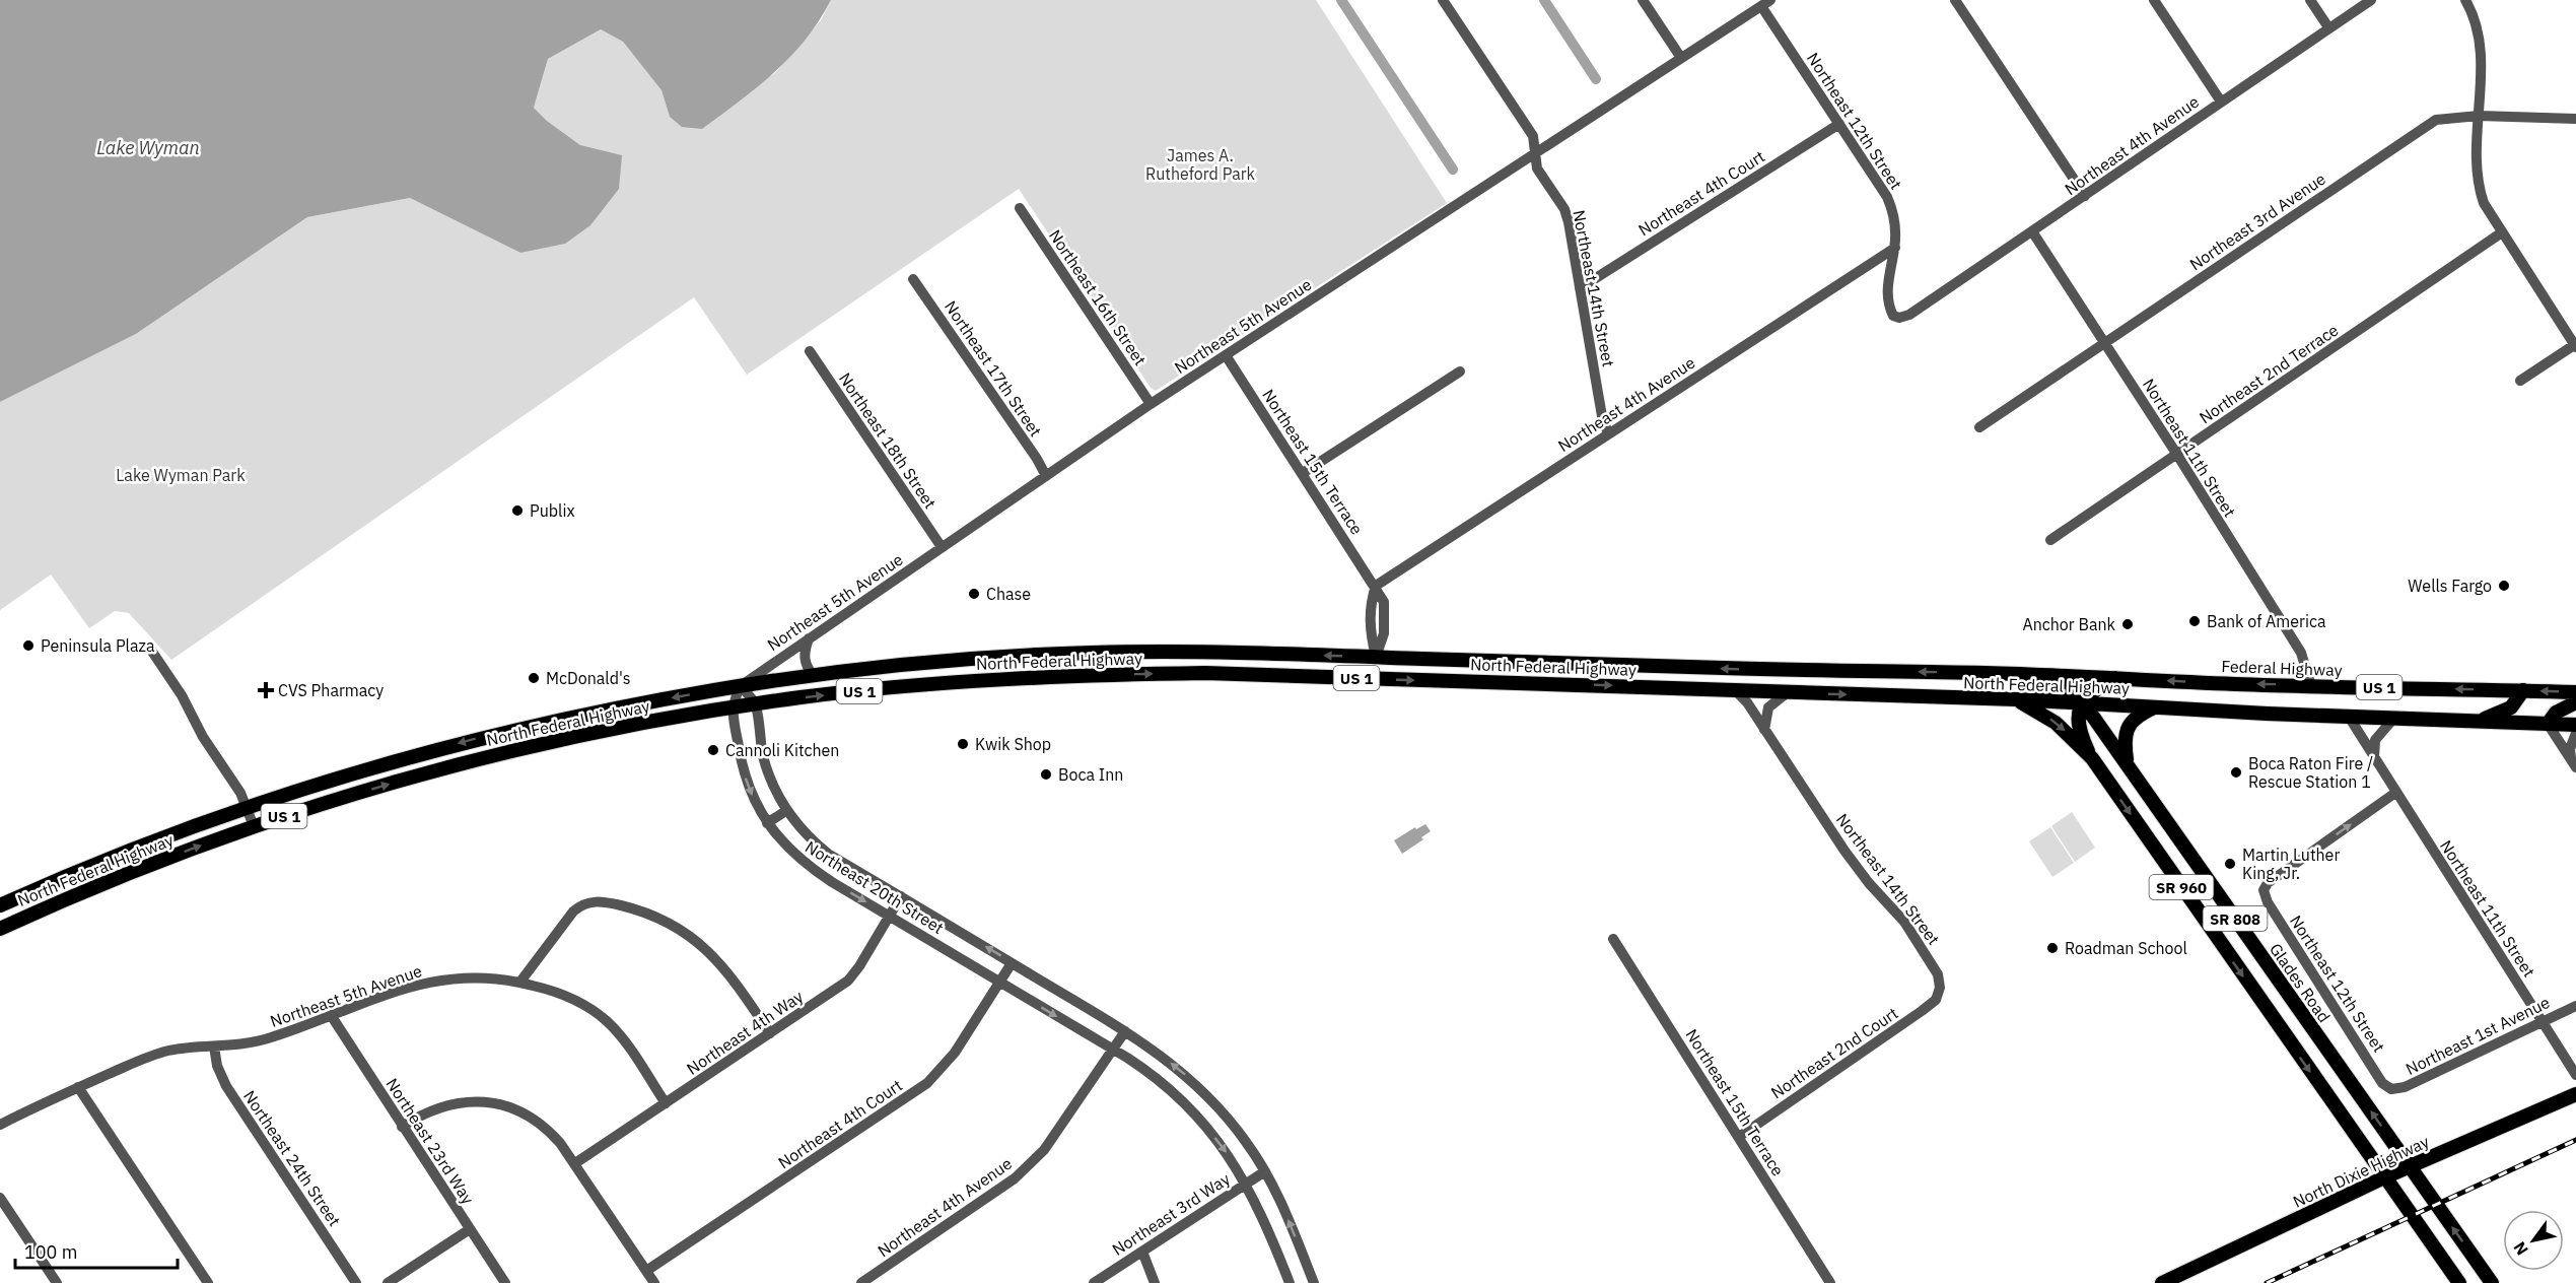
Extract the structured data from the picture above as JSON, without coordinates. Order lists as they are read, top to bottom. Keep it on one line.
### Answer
{"streets":{"main road":["North Federal Highway","Federal Highway","US 1","SR 960","SR 808","Glades Road","North Dixie Highway"],"street":["Northeast 12th Street","Northeast 4th Avenue","Northeast 4th Court","Northeast 3rd Avenue","Northeast 14th Street","Northeast 16th Street","Northeast 5th Avenue","Northeast 17th Street","Northeast 2nd Terrace","Northeast 18th Street","Northeast 11th Street","Northeast 15th Terrace","Northeast 20th Street","Northeast 4th Way","Northeast 1st Avenue","Northeast 2nd Court","Northeast 23rd Way","Northeast 24th Street","Northeast 3rd Way"]},"crossings":[["Northeast 12th Street","Northeast 4th Avenue"],["Northeast 12th Street","Northeast 4th Court"],["Northeast 12th Street","Northeast 5th Avenue"],["Northeast 12th Street","Northeast 11th Street"],["Northeast 12th Street","Northeast 1st Avenue"],["Northeast 4th Avenue","Northeast 14th Street"],["Northeast 4th Avenue","Northeast 11th Street"],["Northeast 4th Avenue","Northeast 15th Terrace"],["Northeast 4th Avenue","Northeast 20th Street"],["Northeast 4th Court","Northeast 14th Street"],["Northeast 4th Court","Northeast 20th Street"],["Northeast 3rd Avenue","Northeast 11th Street"],["Northeast 14th Street","Northeast 5th Avenue"],["Northeast 14th Street","North Federal Highway"],["Northeast 14th Street","Northeast 2nd Court"],["Northeast 16th Street","Northeast 5th Avenue"],["Northeast 5th Avenue","Northeast 17th Street"],["Northeast 5th Avenue","Northeast 18th Street"],["Northeast 5th Avenue","Northeast 15th Terrace"],["Northeast 5th Avenue","North Federal Highway"],["Northeast 5th Avenue","Northeast 4th Way"],["Northeast 5th Avenue","Northeast 23rd Way"],["Northeast 5th Avenue","Northeast 24th Street"],["Northeast 2nd Terrace","Northeast 11th Street"],["Northeast 11th Street","Federal Highway"],["Northeast 11th Street","US 1"],["Northeast 11th Street","Northeast 1st Avenue"],["Northeast 15th Terrace","North Federal Highway"],["Northeast 15th Terrace","Northeast 2nd Court"],["North Federal Highway","Federal Highway"],["North Federal Highway","US 1"],["North Federal Highway","Northeast 20th Street"],["North Federal Highway","SR 960"],["North Federal Highway","Glades Road"],["Federal Highway","Glades Road"],["Northeast 20th Street","Northeast 4th Way"],["Northeast 20th Street","Northeast 3rd Way"],["SR 960","North Dixie Highway"],["Glades Road","North Dixie Highway"]],"water":["Lake Wyman"],"parks":["James A. Rutheford Park","Lake Wyman Park"],"places":{"other":["Publix","Wells Fargo","Chase","Bank of America","Anchor Bank","Peninsula Plaza","McDonald's","Kwik Shop","Cannoli Kitchen","Boca Raton Fire / Rescue Station 1","Boca Inn","Martin Luther King, Jr.","Roadman School"],"health":["CVS Pharmacy"]},"scale_bar":"100 m","north":"bottom left"}
